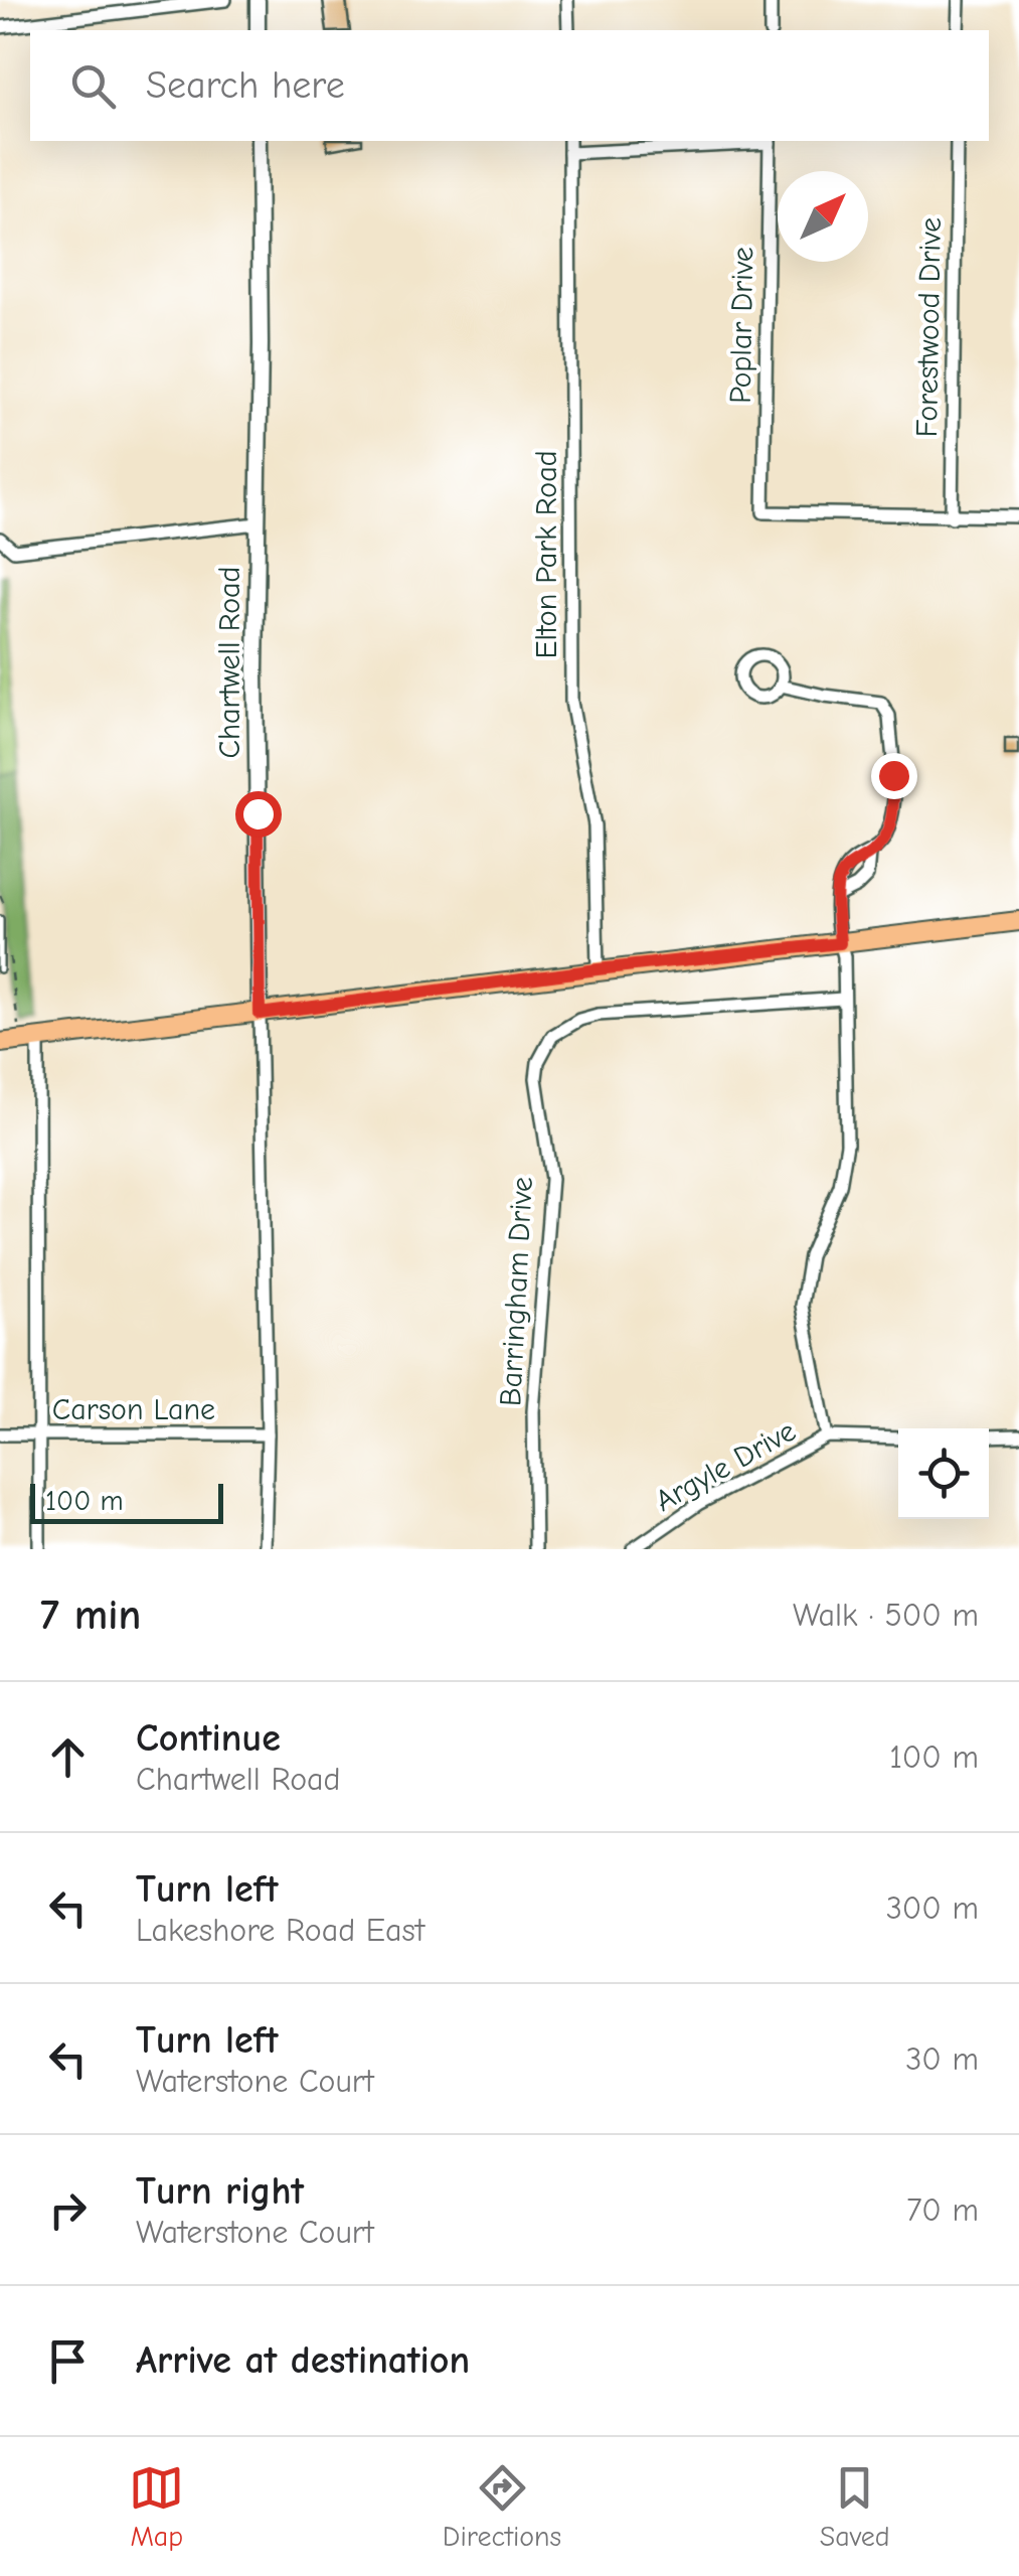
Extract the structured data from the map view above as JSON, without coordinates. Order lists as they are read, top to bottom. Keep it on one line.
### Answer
{"streets":{"street":["Poplar Drive","Forestwood Drive","Elton Park Road","Chartwell Road","Barringham Drive","Carson Lane","Argyle Drive"]},"crossings":[["Poplar Drive","Forestwood Drive"],["Chartwell Road","Carson Lane"]],"scale_bar":"100 m","north":"top right","page":{"search":"Search here","scale":"100 m","heading":["7 min","Walk · 500 m"],"list":[["Continue","Chartwell Road","100 m"],["Turn left","Lakeshore Road East","300 m"],["Turn left","Waterstone Court","30 m"],["Turn right","Waterstone Court","70 m"],"Arrive at destination"],"nav":["Map","Directions","Saved"]}}
